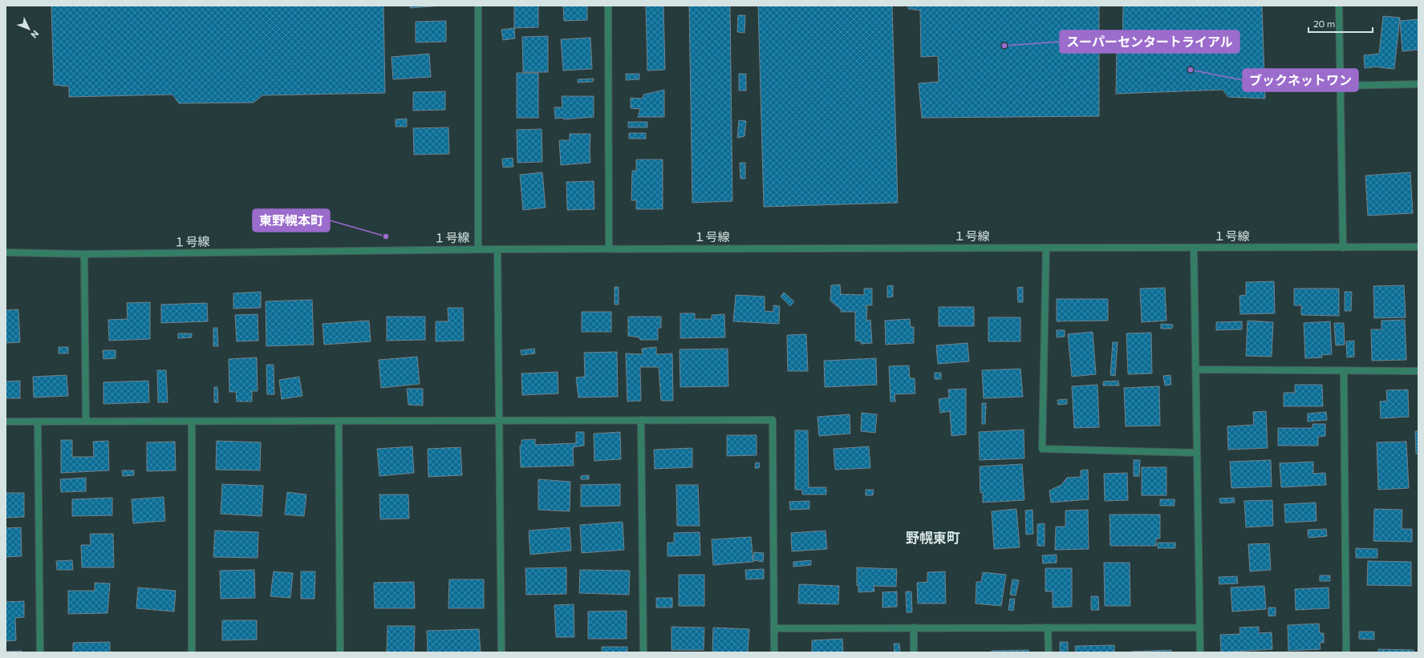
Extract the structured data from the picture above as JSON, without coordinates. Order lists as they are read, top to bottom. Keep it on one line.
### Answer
{"streets":{"street":["１号線"]},"districts":["野幌東町"],"places":["スーパーセンタートライアル","ブックネットワン","東野幌本町"],"scale_bar":"20 m","north":"bottom right"}
